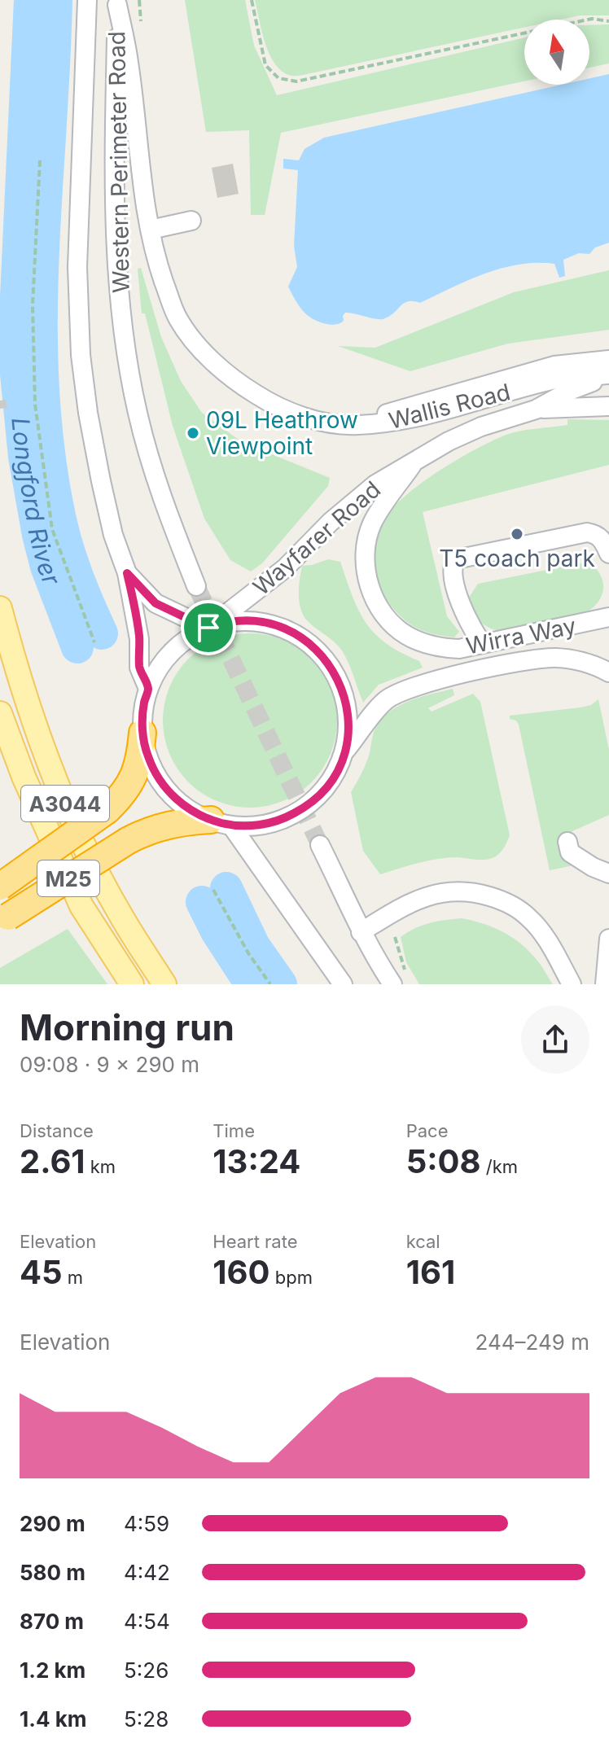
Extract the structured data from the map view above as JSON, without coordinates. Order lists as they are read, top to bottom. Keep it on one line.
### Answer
{"streets":{"highway":["M25"],"main road":["A3044"],"street":["Western Perimeter Road","Wallis Road","Wayfarer Road","Wirra Way"]},"crossings":[["Western Perimeter Road","Wallis Road"],["Western Perimeter Road","Wayfarer Road"],["Western Perimeter Road","M25"],["Wallis Road","Wayfarer Road"],["Wayfarer Road","Wirra Way"],["Wayfarer Road","M25"]],"water":["Longford River"],"places":["09L Heathrow Viewpoint","T5 coach park"],"north":"top","page":{"heading":["Morning run","09:08 · 9 × 290 m"],"stats":[["Distance","2.61 km"],["Time","13:24"],["Pace","5:08 /km"],["Elevation","45 m"],["Heart rate","160 bpm"],["kcal","161"]],"chart":["Elevation","244–249 m"],"list":[{"name":"290 m","note":"4:59"},{"name":"580 m","note":"4:42"},{"name":"870 m","note":"4:54"},{"name":"1.2 km","note":"5:26"},{"name":"1.4 km","note":"5:28"}]}}
